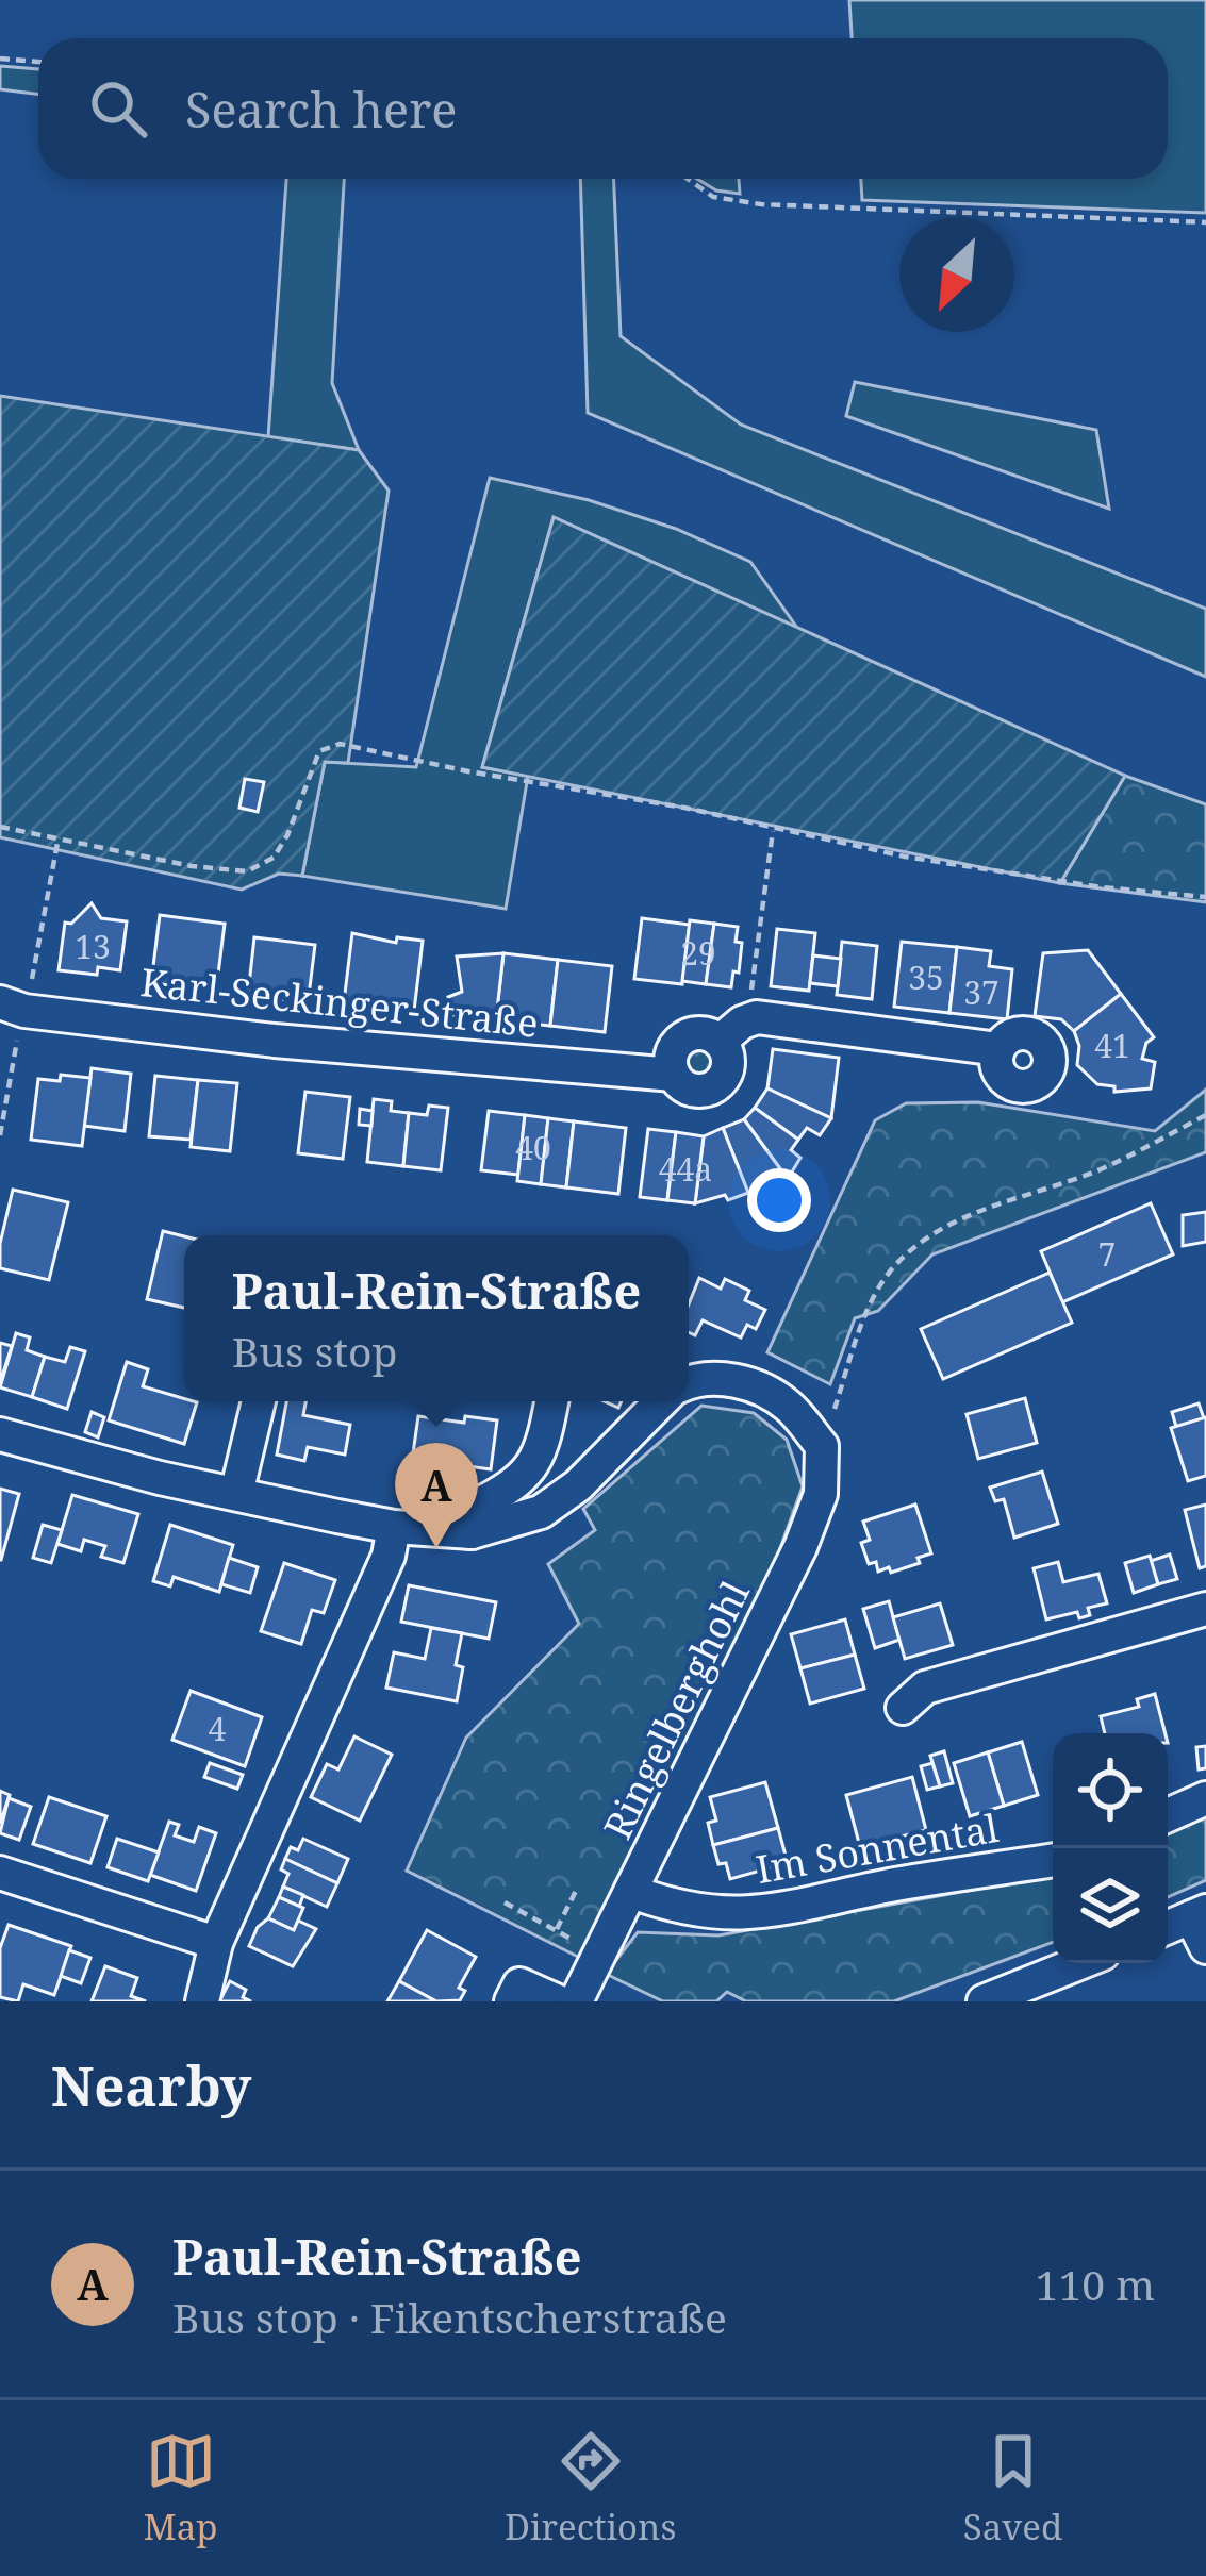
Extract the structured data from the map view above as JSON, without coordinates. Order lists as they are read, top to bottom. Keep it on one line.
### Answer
{"streets":{"street":["Karl-Seckinger-Straße","Ringelberghohl","Im Sonnental"]},"crossings":[["Ringelberghohl","Im Sonnental"]],"house_numbers":["13","29","35","37","41","40","44a","7","4"],"north":"bottom left","page":{"search":"Search here","popup":["Paul-Rein-Straße","Bus stop"],"pins":"A","heading":"Nearby","list":[{"mark":"A","name":"Paul-Rein-Straße","note":"Bus stop · Fikentscherstraße","value":"110 m"}],"nav":["Map","Directions","Saved"]}}
